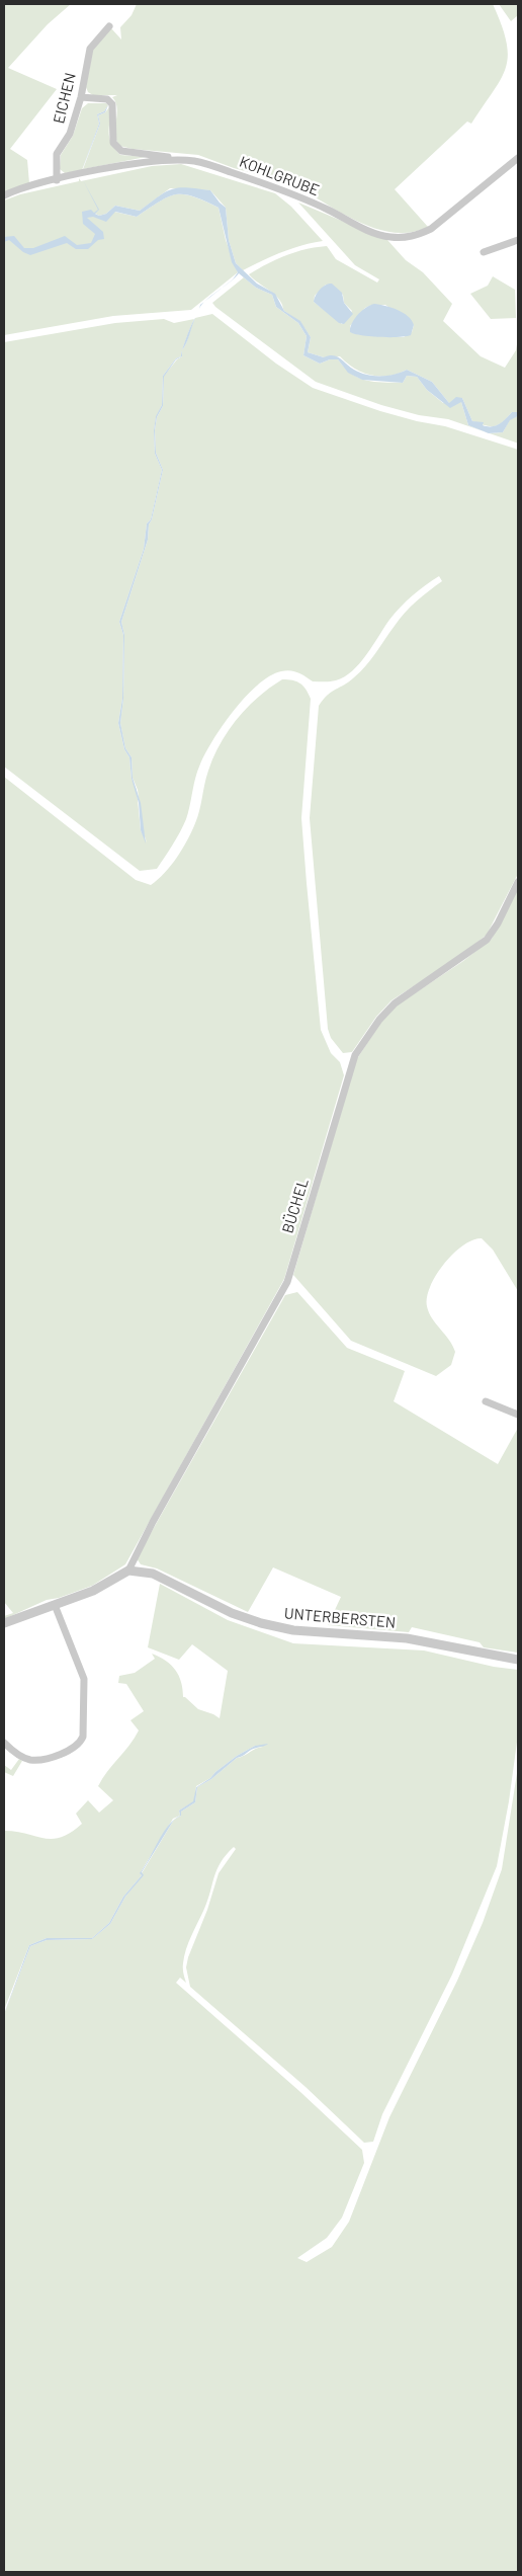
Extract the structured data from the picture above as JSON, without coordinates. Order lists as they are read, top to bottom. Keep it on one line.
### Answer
{"streets":{"street":["EICHEN","KOHLGRUBE","BÜCHEL","UNTERBERSTEN"]},"crossings":[["EICHEN","KOHLGRUBE"],["BÜCHEL","UNTERBERSTEN"]]}
